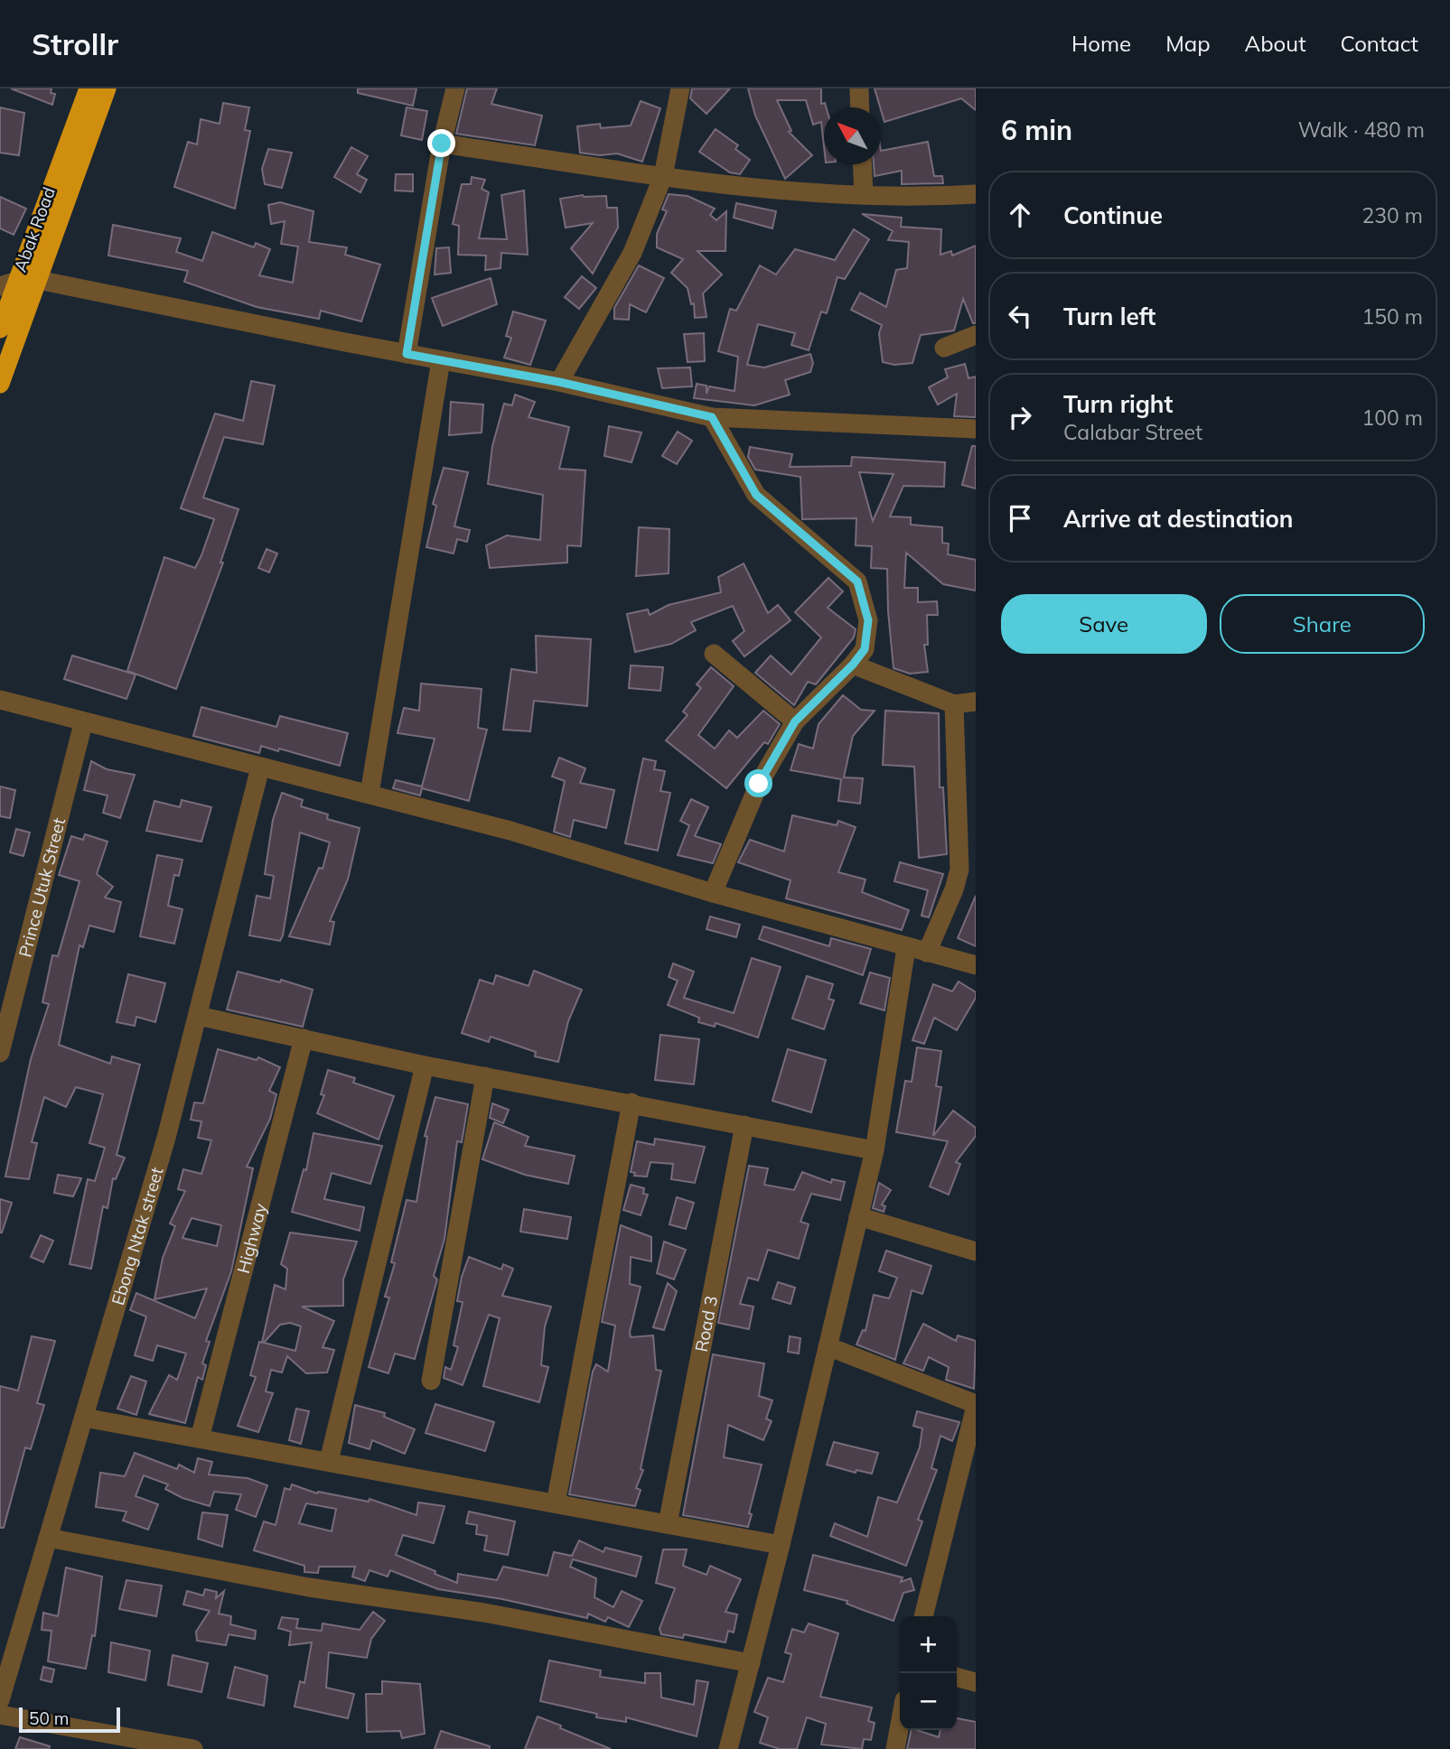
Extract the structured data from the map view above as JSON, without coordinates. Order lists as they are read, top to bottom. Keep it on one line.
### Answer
{"streets":{"highway":["Abak Road"],"street":["Prince Utuk Street","Ebong Ntak street","Highway","Road 3"]},"scale_bar":"50 m","north":"top left","page":{"header":"Strollr","nav":["Home","Map","About","Contact"],"heading":["6 min","Walk · 480 m"],"list":[["Continue","230 m"],["Turn left","150 m"],["Turn right","Calabar Street","100 m"],"Arrive at destination"],"buttons":["Save","Share"],"map_buttons":["+","−"],"scale":"50 m"}}
